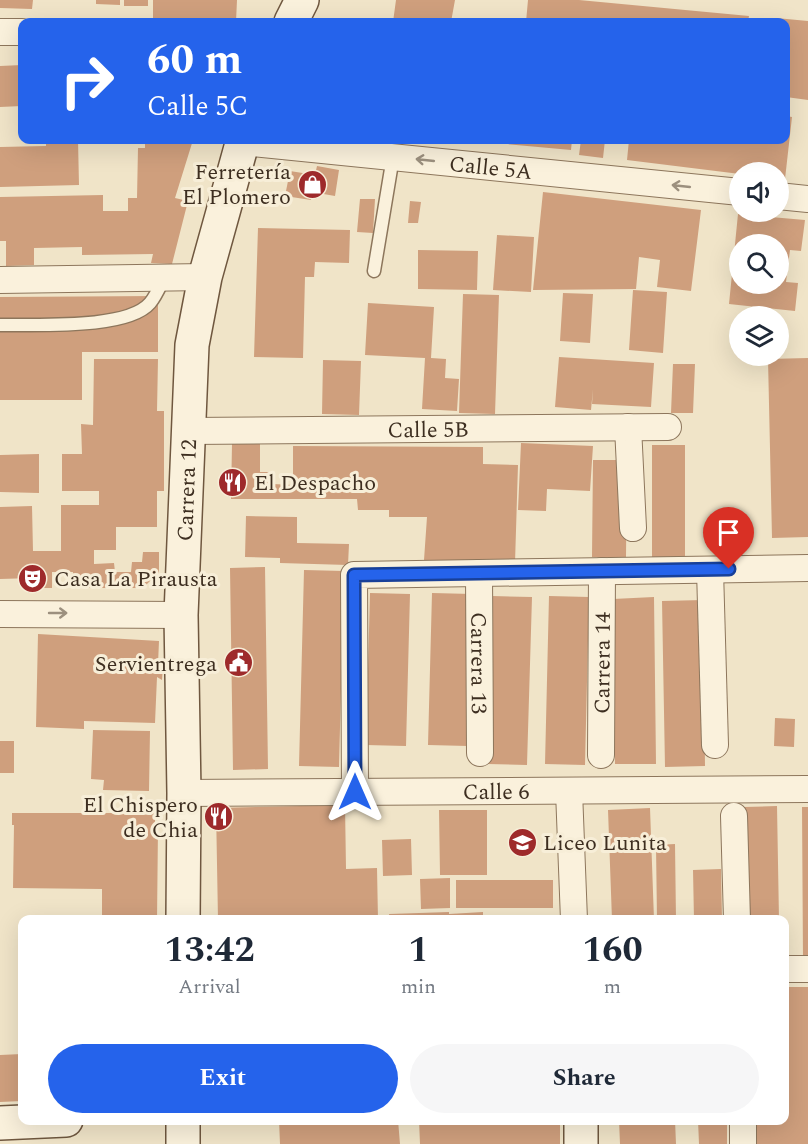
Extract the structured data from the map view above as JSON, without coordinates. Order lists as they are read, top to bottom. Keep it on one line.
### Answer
{"streets":{"main road":["Carrera 12"],"street":["Calle 5A","Calle 5B","Carrera 13","Carrera 14","Calle 6"]},"crossings":[["Calle 5B","Carrera 12"],["Carrera 12","Calle 6"]],"one_way":["Calle 5A"],"places":{"shop":["Ferretería El Plomero"],"restaurant":["El Despacho","El Chispero de Chia"],"theatre":["Casa La Pirausta"],"public building":["Servientrega"],"school or university":["Liceo Lunita"]},"page":{"turn":["60 m","Calle 5C"],"eta":["13:42","Arrival","1","min","160","m"],"buttons":["Exit","Share"]}}
